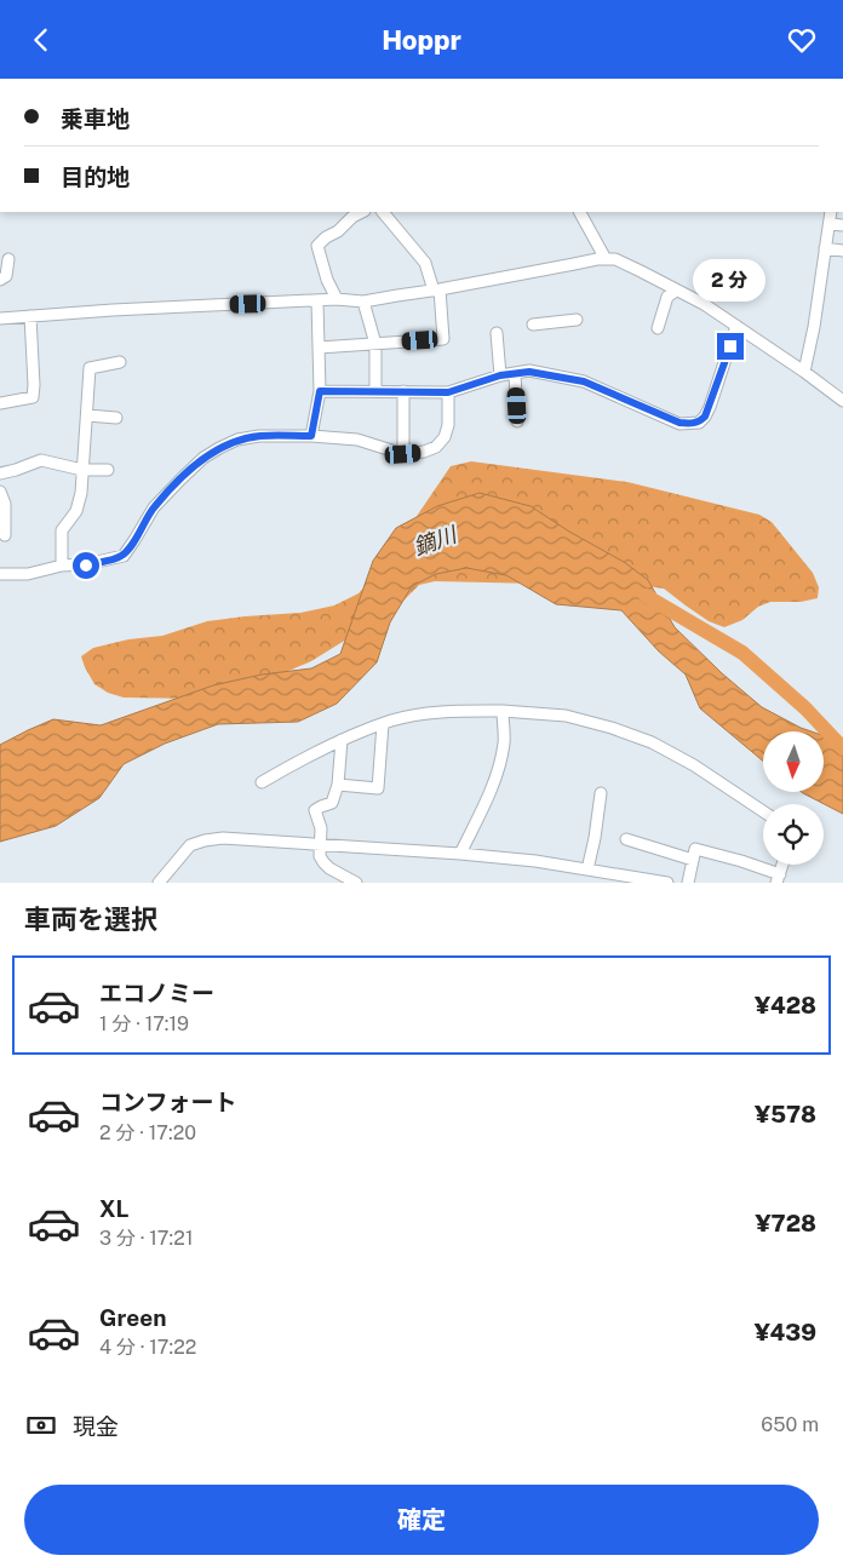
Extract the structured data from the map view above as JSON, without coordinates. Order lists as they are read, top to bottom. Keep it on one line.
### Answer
{"water":["鏑川"],"north":"bottom","page":{"header":"Hoppr","banner":["乗車地","目的地"],"bubble":"2 分","heading":"車両を選択","list":[{"name":"エコノミー","note":"1 分 · 17:19","value":"¥428"},{"name":"コンフォート","note":"2 分 · 17:20","value":"¥578"},{"name":"XL","note":"3 分 · 17:21","value":"¥728"},{"name":"Green","note":"4 分 · 17:22","value":"¥439"}],"pay":["現金","650 m"],"buttons":"確定"}}
